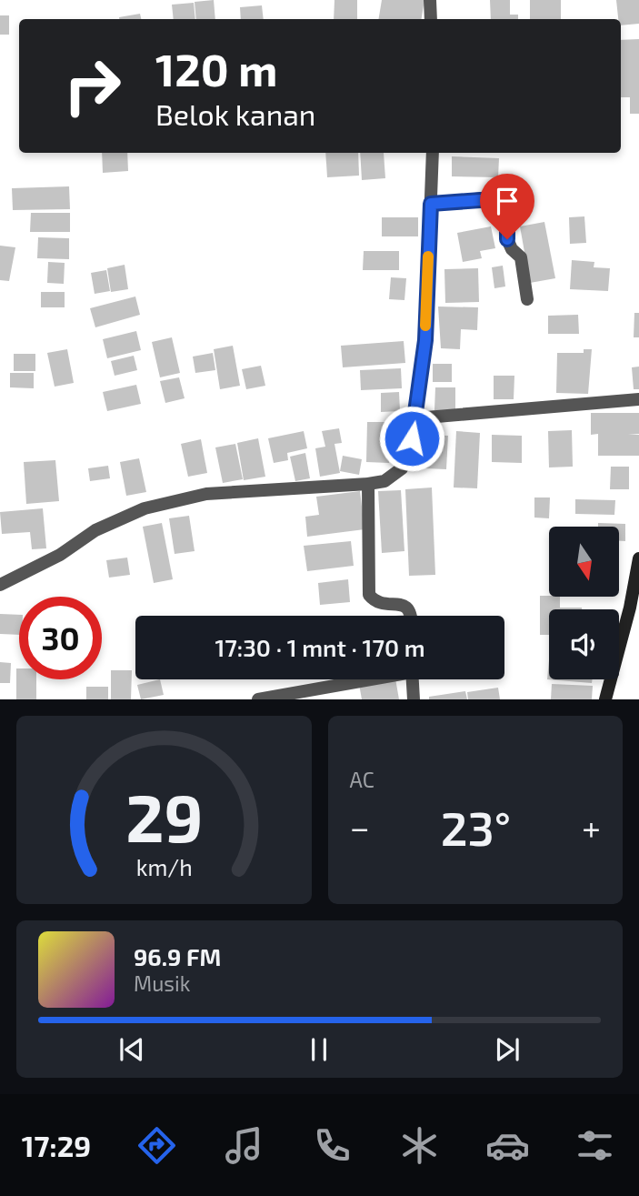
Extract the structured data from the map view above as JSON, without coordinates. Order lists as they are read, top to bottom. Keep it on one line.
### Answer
{"north":"bottom","page":{"turn":["120 m","Belok kanan"],"limit":"30","trip":"17:30 · 1 mnt · 170 m","tile":"AC","heat":["−","23°","+"],"song":["96.9 FM","Musik"],"tabs":"17:29","gauge":["29","km/h"]}}
